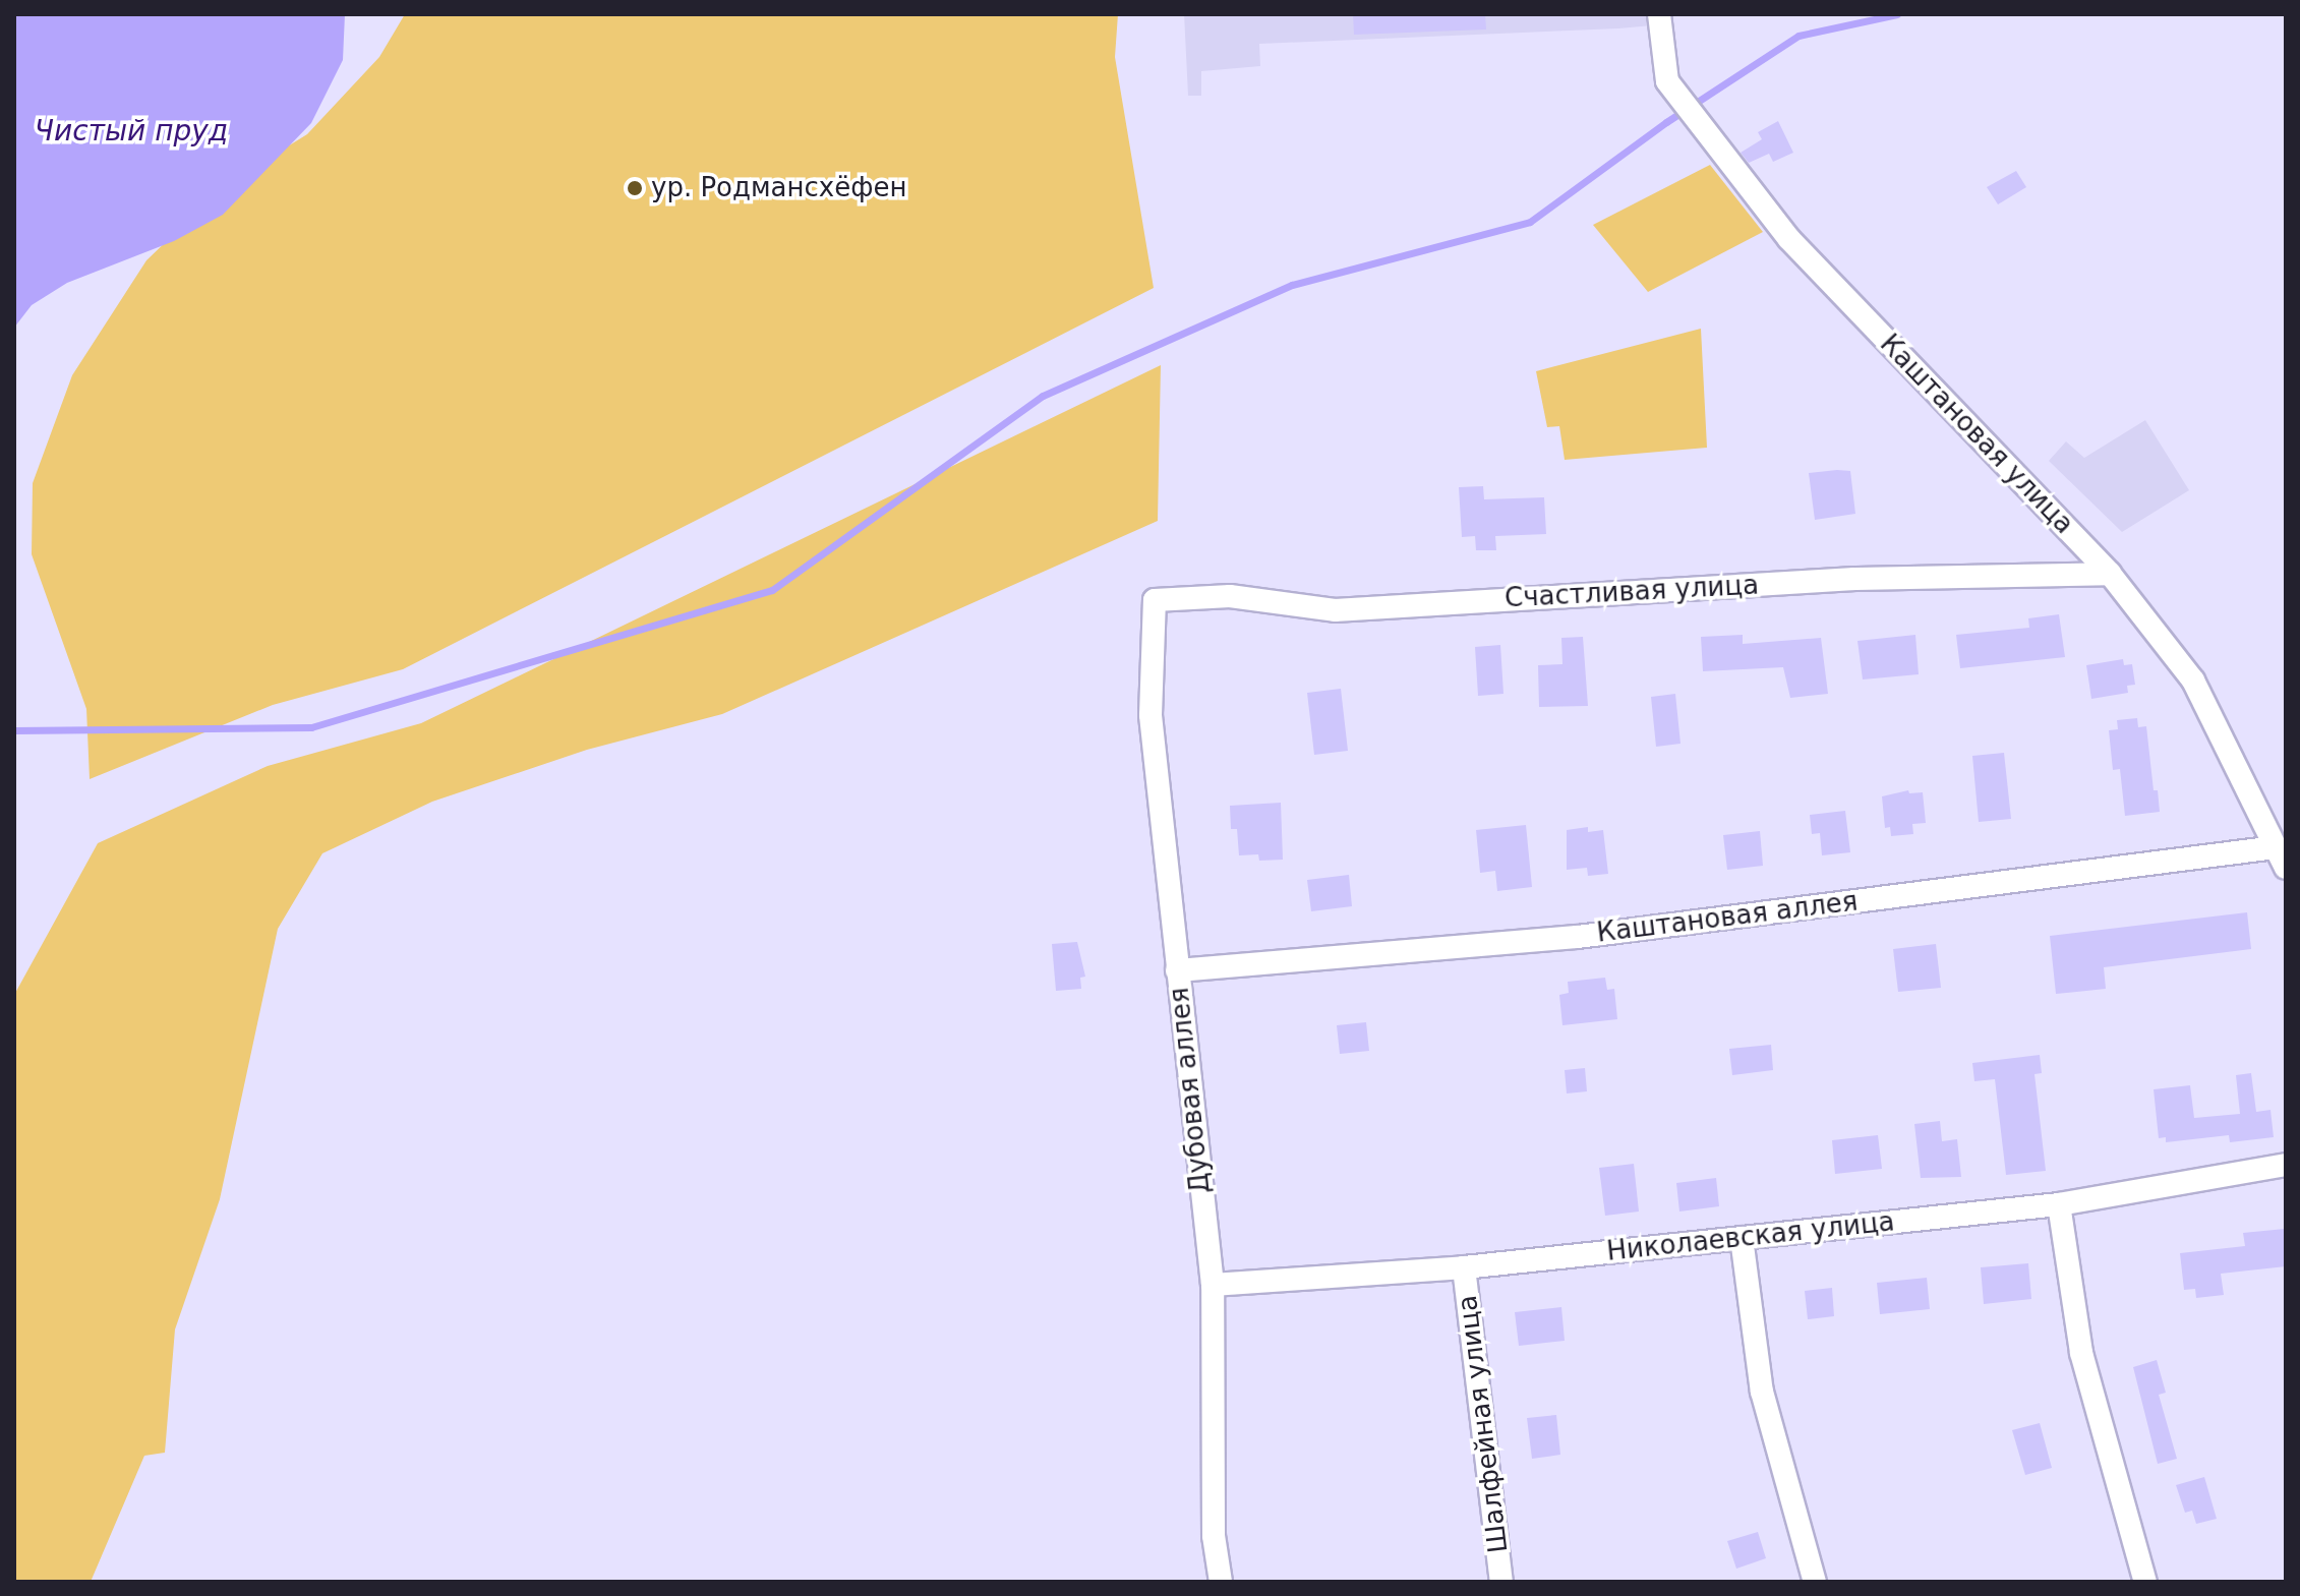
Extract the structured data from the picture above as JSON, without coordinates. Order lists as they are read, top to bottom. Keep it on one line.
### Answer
{"streets":{"street":["Каштановая улица","Счастливая улица","Каштановая аллея","Дубовая аллея","Николаевская улица","Шалфейная улица"]},"crossings":[["Каштановая улица","Счастливая улица"],["Каштановая улица","Каштановая аллея"],["Счастливая улица","Дубовая аллея"],["Каштановая аллея","Дубовая аллея"],["Дубовая аллея","Николаевская улица"],["Николаевская улица","Шалфейная улица"]],"water":["Чистый пруд"],"places":["ур. Родмансхёфен"]}
